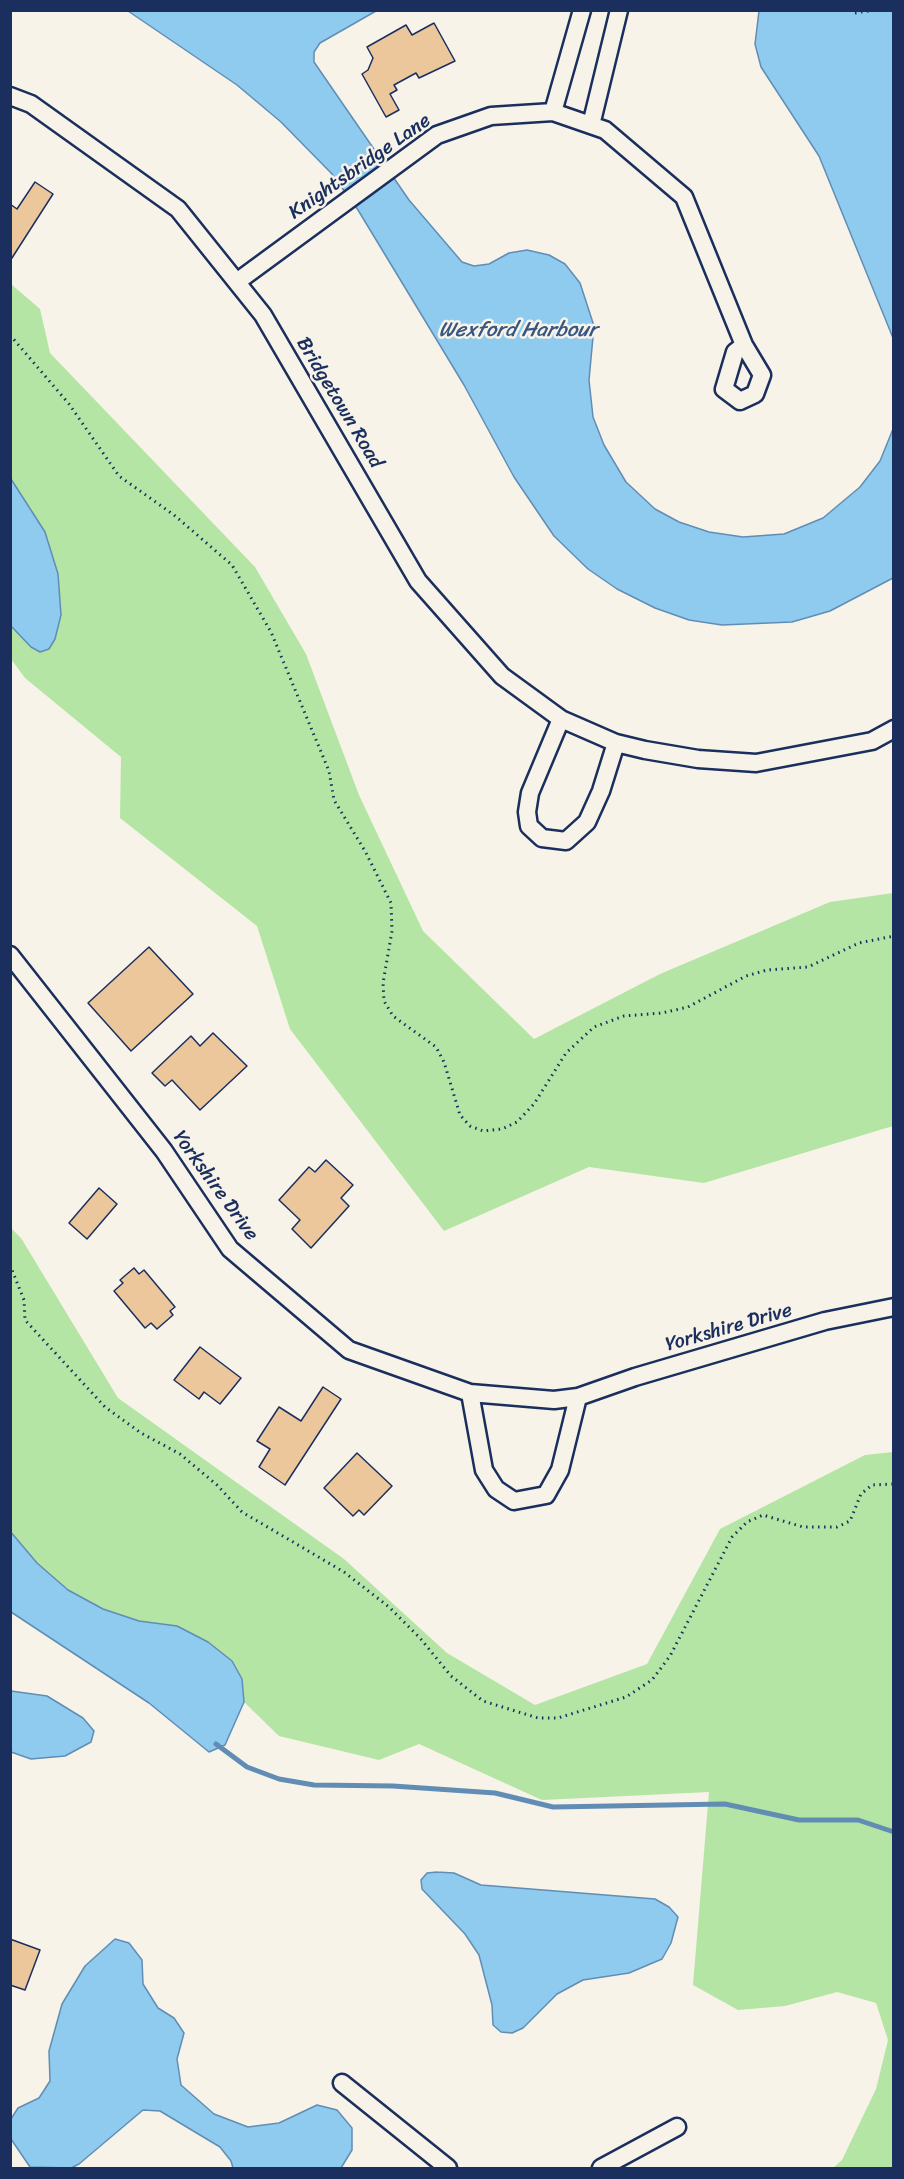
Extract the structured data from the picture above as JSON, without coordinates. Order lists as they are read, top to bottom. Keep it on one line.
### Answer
{"streets":{"street":["Knightsbridge Lane","Bridgetown Road","Yorkshire Drive"]},"crossings":[["Knightsbridge Lane","Bridgetown Road"]],"water":["Wexford Harbour"]}
